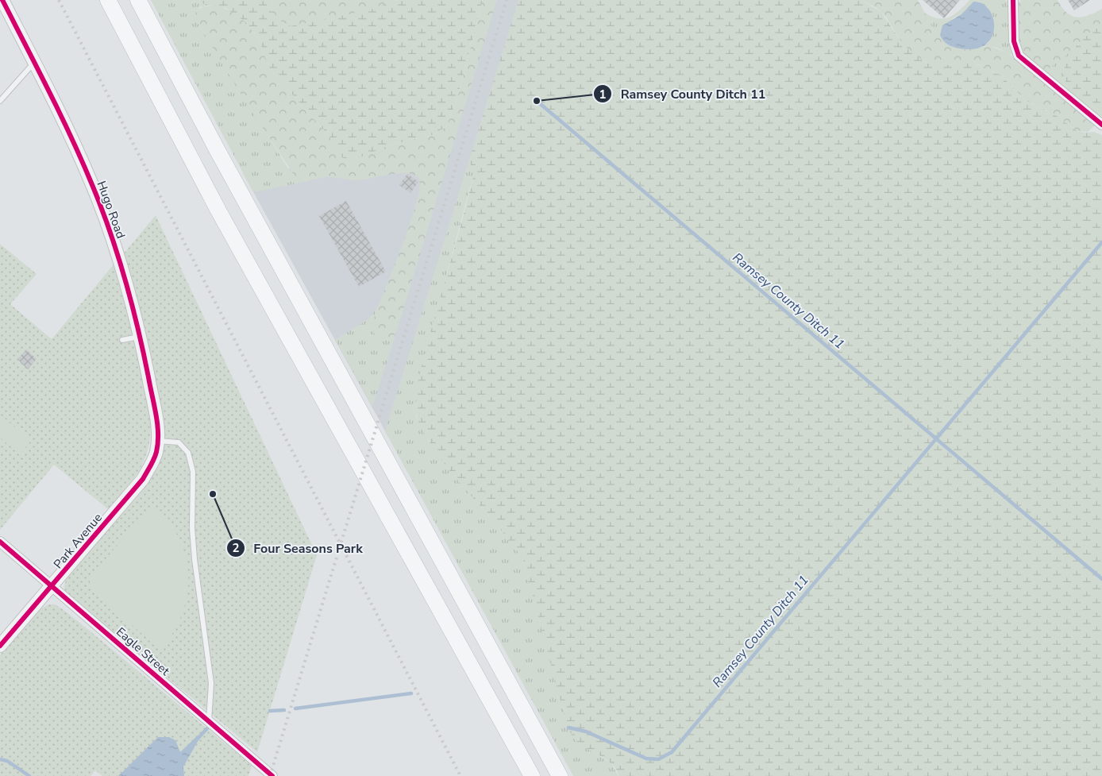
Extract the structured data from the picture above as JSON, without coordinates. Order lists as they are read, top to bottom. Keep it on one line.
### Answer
{"streets":{"street":["Hugo Road","Park Avenue","Eagle Street"]},"crossings":[["Hugo Road","Park Avenue"],["Park Avenue","Eagle Street"]],"water":["Ramsey County Ditch 11"],"places":["Ramsey County Ditch 11","Four Seasons Park"]}
